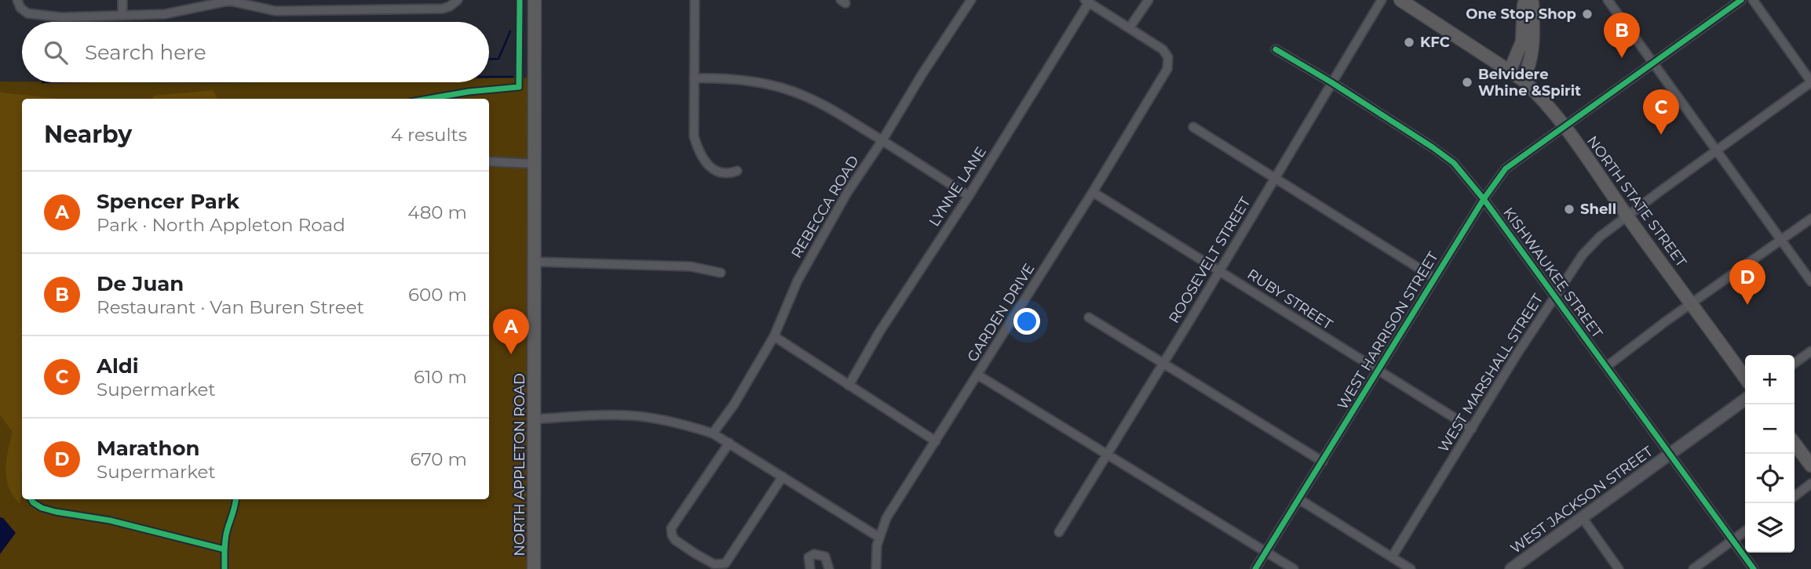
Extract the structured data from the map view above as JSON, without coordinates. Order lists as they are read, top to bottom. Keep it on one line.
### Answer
{"streets":{"main road":["NORTH STATE STREET","NORTH APPLETON ROAD"],"street":["LYNNE LANE","REBECCA ROAD","ROOSEVELT STREET","KISHWAUKEE STREET","RUBY STREET","GARDEN DRIVE","WEST HARRISON STREET","WEST MARSHALL STREET","WEST JACKSON STREET"]},"crossings":[["NORTH STATE STREET","WEST HARRISON STREET"],["NORTH STATE STREET","WEST MARSHALL STREET"],["ROOSEVELT STREET","KISHWAUKEE STREET"],["ROOSEVELT STREET","RUBY STREET"],["KISHWAUKEE STREET","WEST HARRISON STREET"],["KISHWAUKEE STREET","WEST MARSHALL STREET"],["KISHWAUKEE STREET","WEST JACKSON STREET"],["RUBY STREET","GARDEN DRIVE"],["RUBY STREET","WEST HARRISON STREET"],["RUBY STREET","WEST MARSHALL STREET"]],"places":["One Stop Shop","KFC","Belvidere Whine &Spirit","Shell"],"page":{"pins":["B","C","D","A"],"search":"Search here","heading":["Nearby","4 results"],"list":[{"mark":"A","name":"Spencer Park","note":"Park · North Appleton Road","value":"480 m"},{"mark":"B","name":"De Juan","note":"Restaurant · Van Buren Street","value":"600 m"},{"mark":"C","name":"Aldi","note":"Supermarket","value":"610 m"},{"mark":"D","name":"Marathon","note":"Supermarket","value":"670 m"}],"map_buttons":["+","−"]}}
